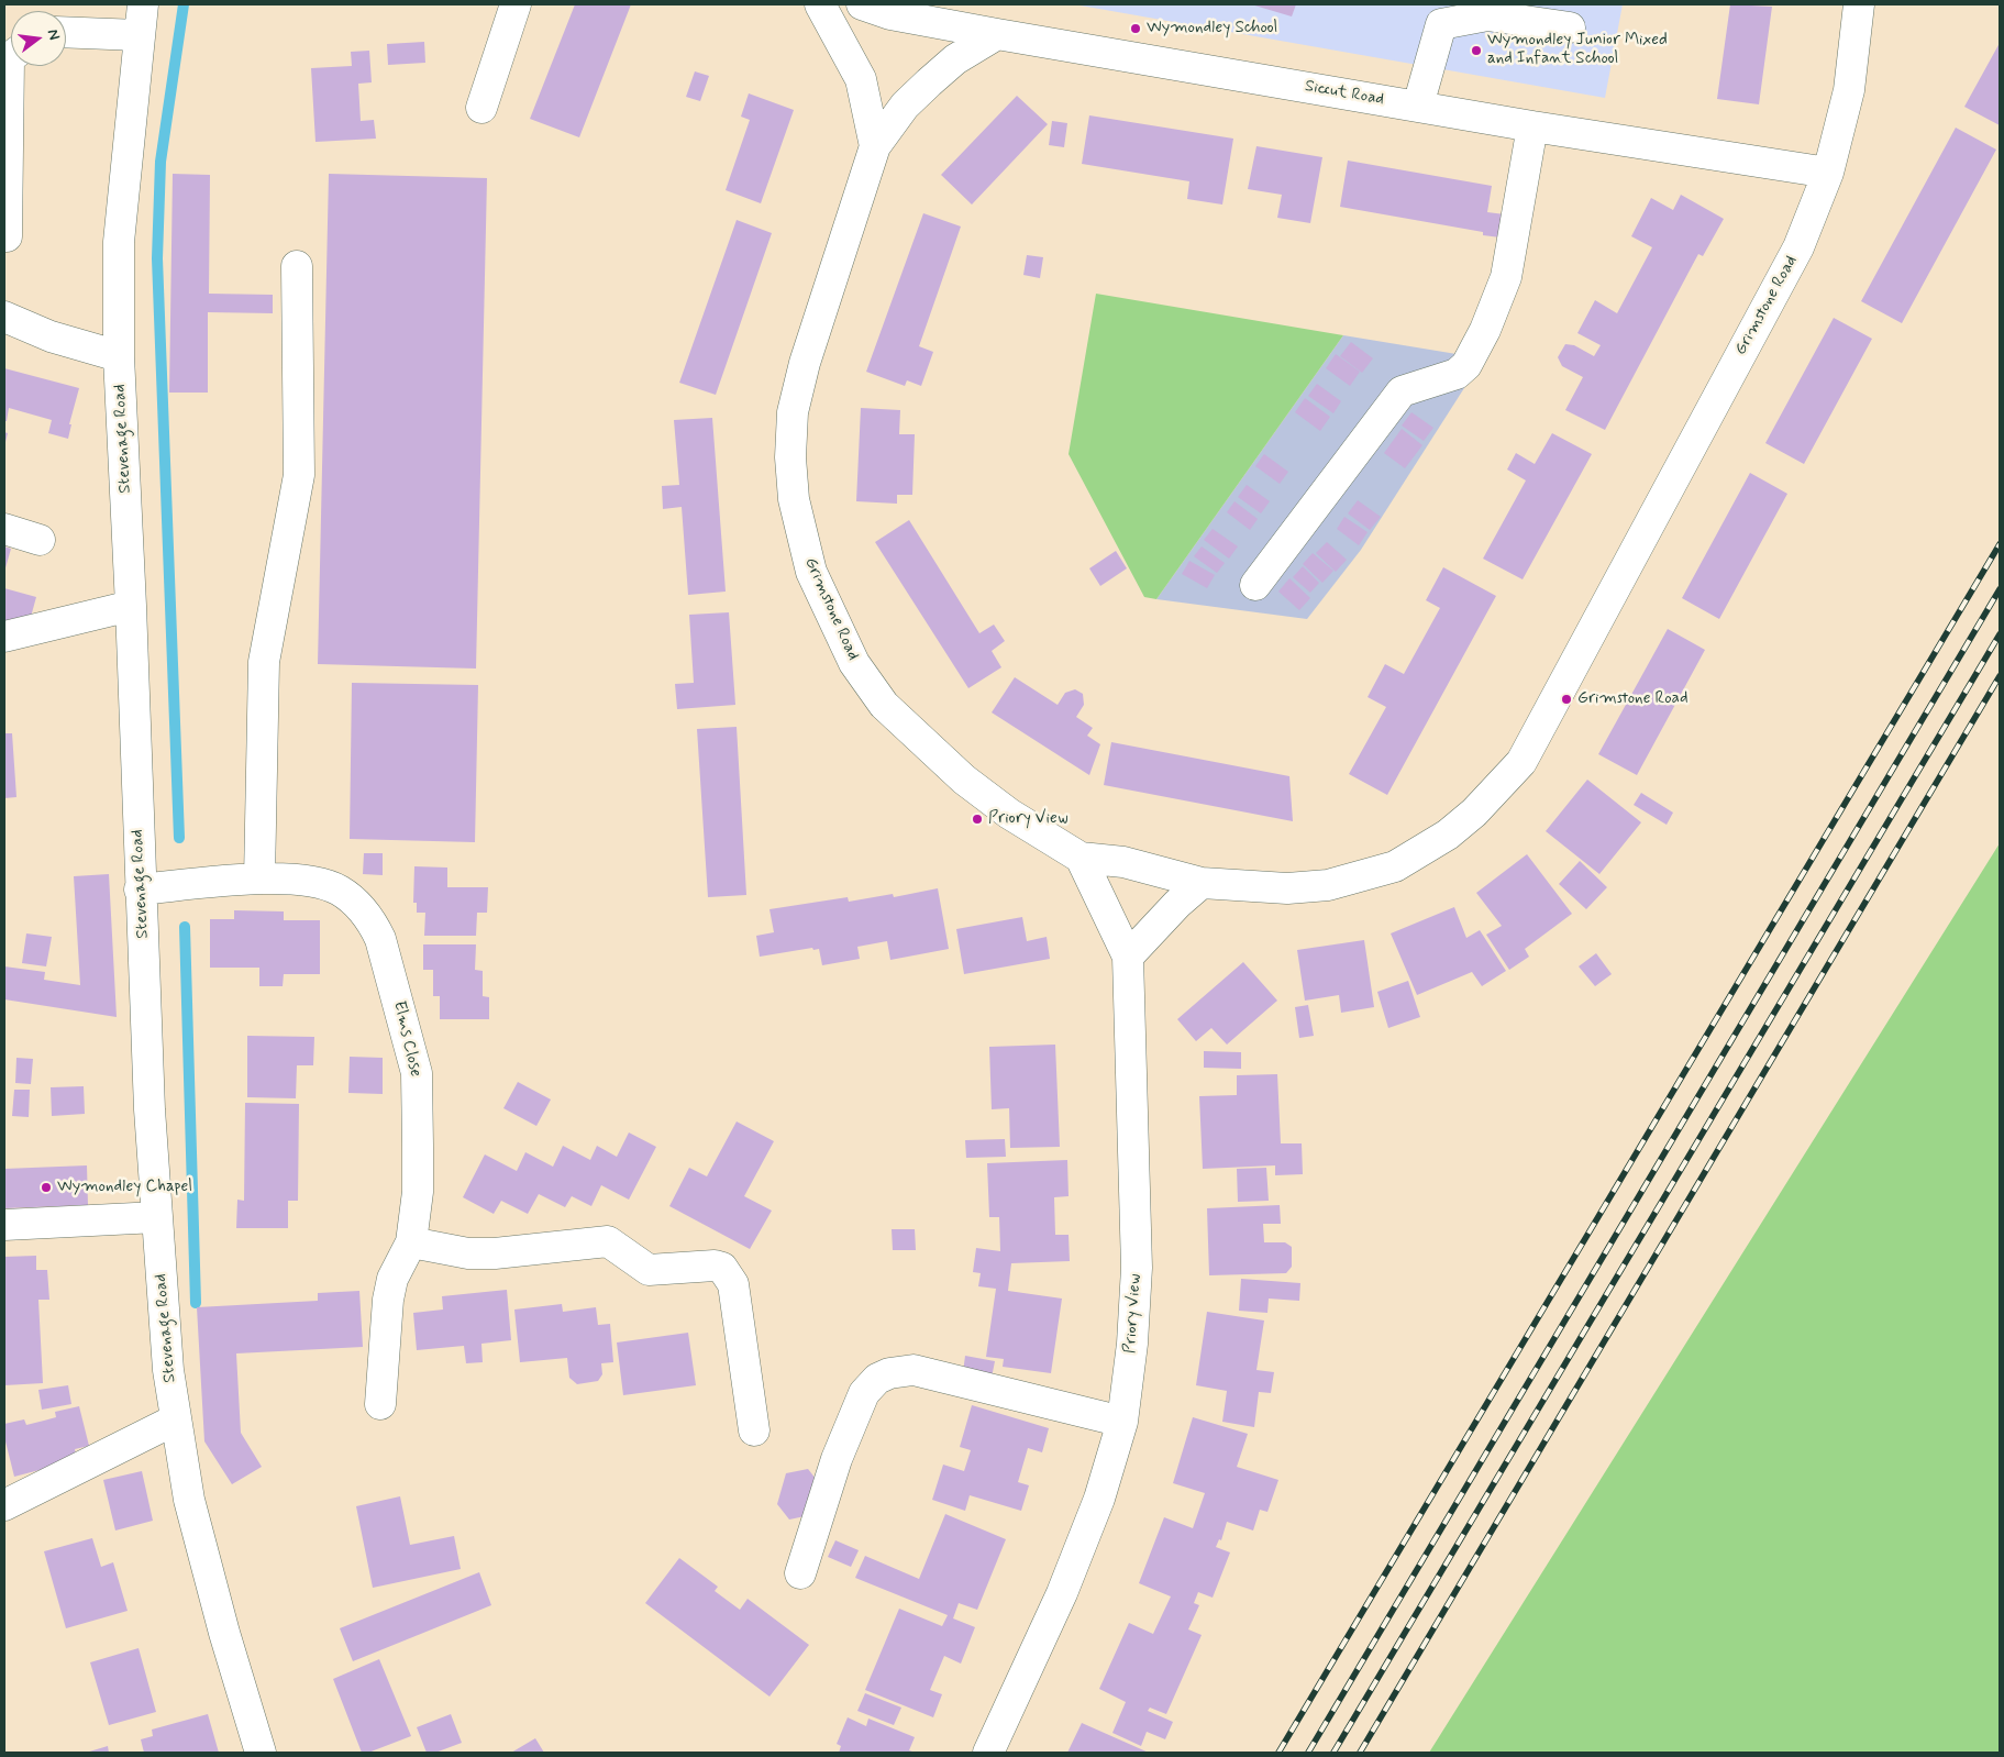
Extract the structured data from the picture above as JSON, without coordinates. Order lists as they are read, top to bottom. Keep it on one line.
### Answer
{"streets":{"street":["Siccut Road","Grimstone Road","Stevenage Road","Elms Close","Priory View"]},"crossings":[["Siccut Road","Grimstone Road"],["Grimstone Road","Priory View"],["Stevenage Road","Elms Close"]],"places":["Wymondley School","Wymondley Junior Mixed and Infant School","Grimstone Road","Priory View","Wymondley Chapel"],"north":"right"}
